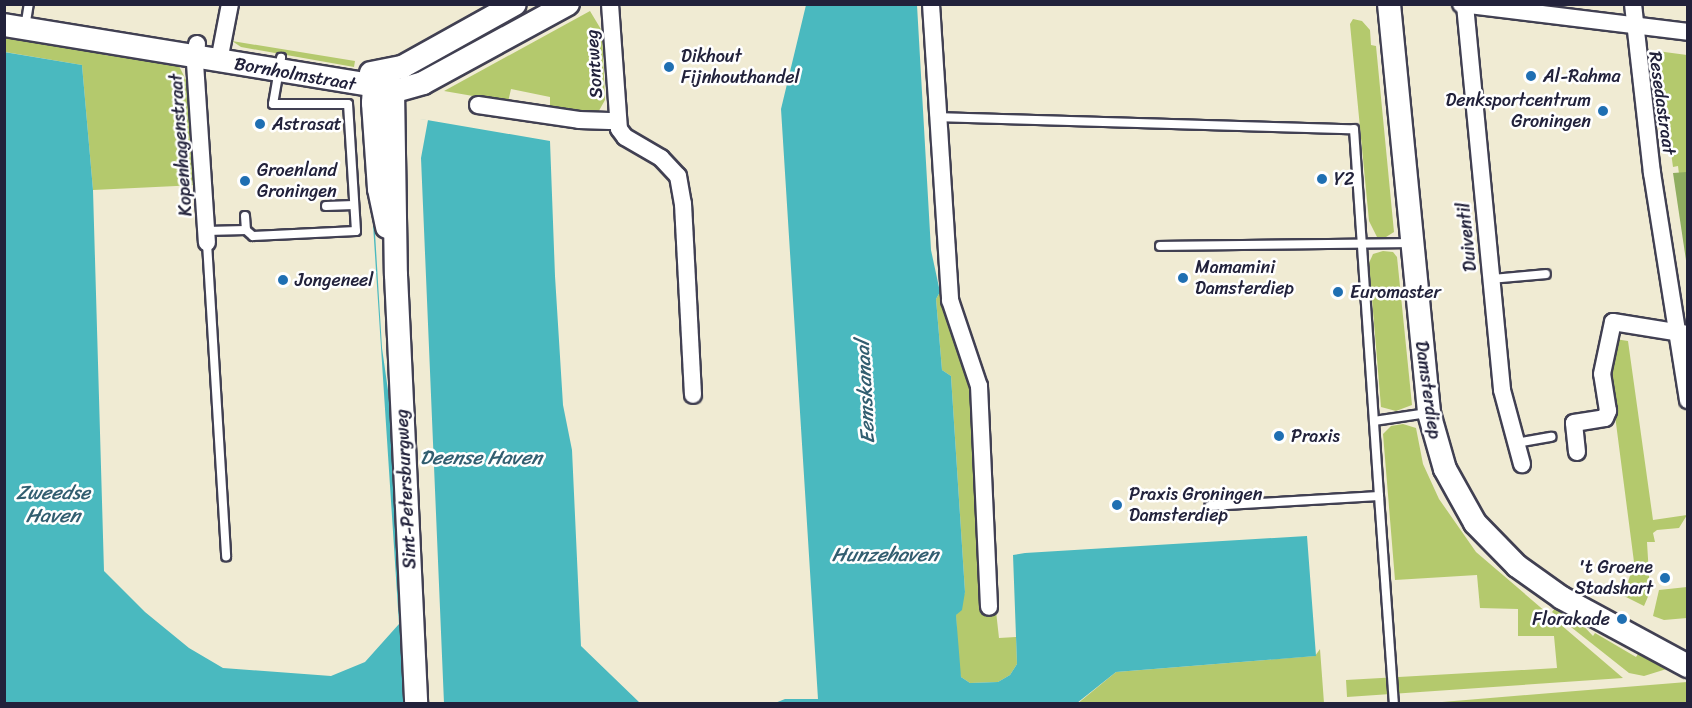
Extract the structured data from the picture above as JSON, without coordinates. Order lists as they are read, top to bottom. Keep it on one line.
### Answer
{"streets":{"street":["Sontweg","Bornholmstraat","Resedastraat","Kopenhagenstraat","Duiventil","Damsterdiep","Sint-Petersburgweg"]},"crossings":[["Bornholmstraat","Kopenhagenstraat"],["Bornholmstraat","Sint-Petersburgweg"]],"water":["Eemskanaal","Deense Haven","Zweedse Haven","Hunzehaven"],"places":["Dikhout Fijnhouthandel","Al-Rahma","Denksportcentrum Groningen","Astrasat","Y2","Groenland Groningen","Mamamini Damsterdiep","Jongeneel","Euromaster","Praxis","Praxis Groningen Damsterdiep","'t Groene Stadshart","Florakade"]}
